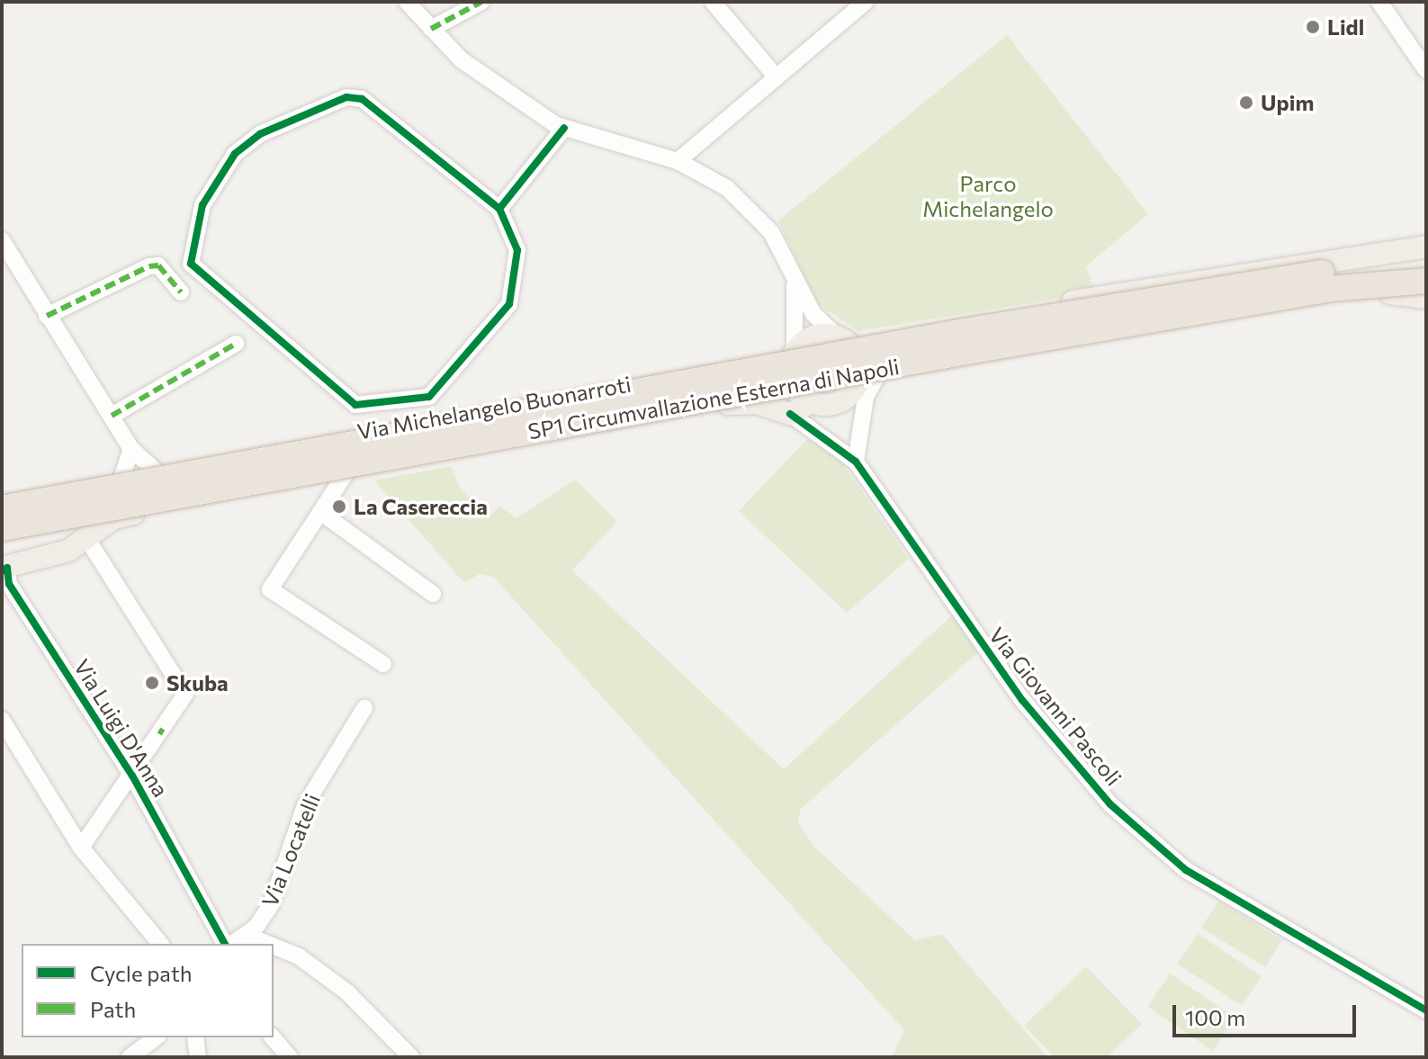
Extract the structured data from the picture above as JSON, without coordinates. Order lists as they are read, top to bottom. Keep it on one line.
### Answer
{"streets":{"highway":["SP1 Circumvallazione Esterna di Napoli"],"main road":["Via Michelangelo Buonarroti"],"street":["Via Giovanni Pascoli","Via Luigi D'Anna","Via Locatelli"]},"parks":["Parco Michelangelo"],"places":["Lidl","Upim","La Casereccia","Skuba"],"legend":["Cycle path","Path"],"scale_bar":"100 m"}
